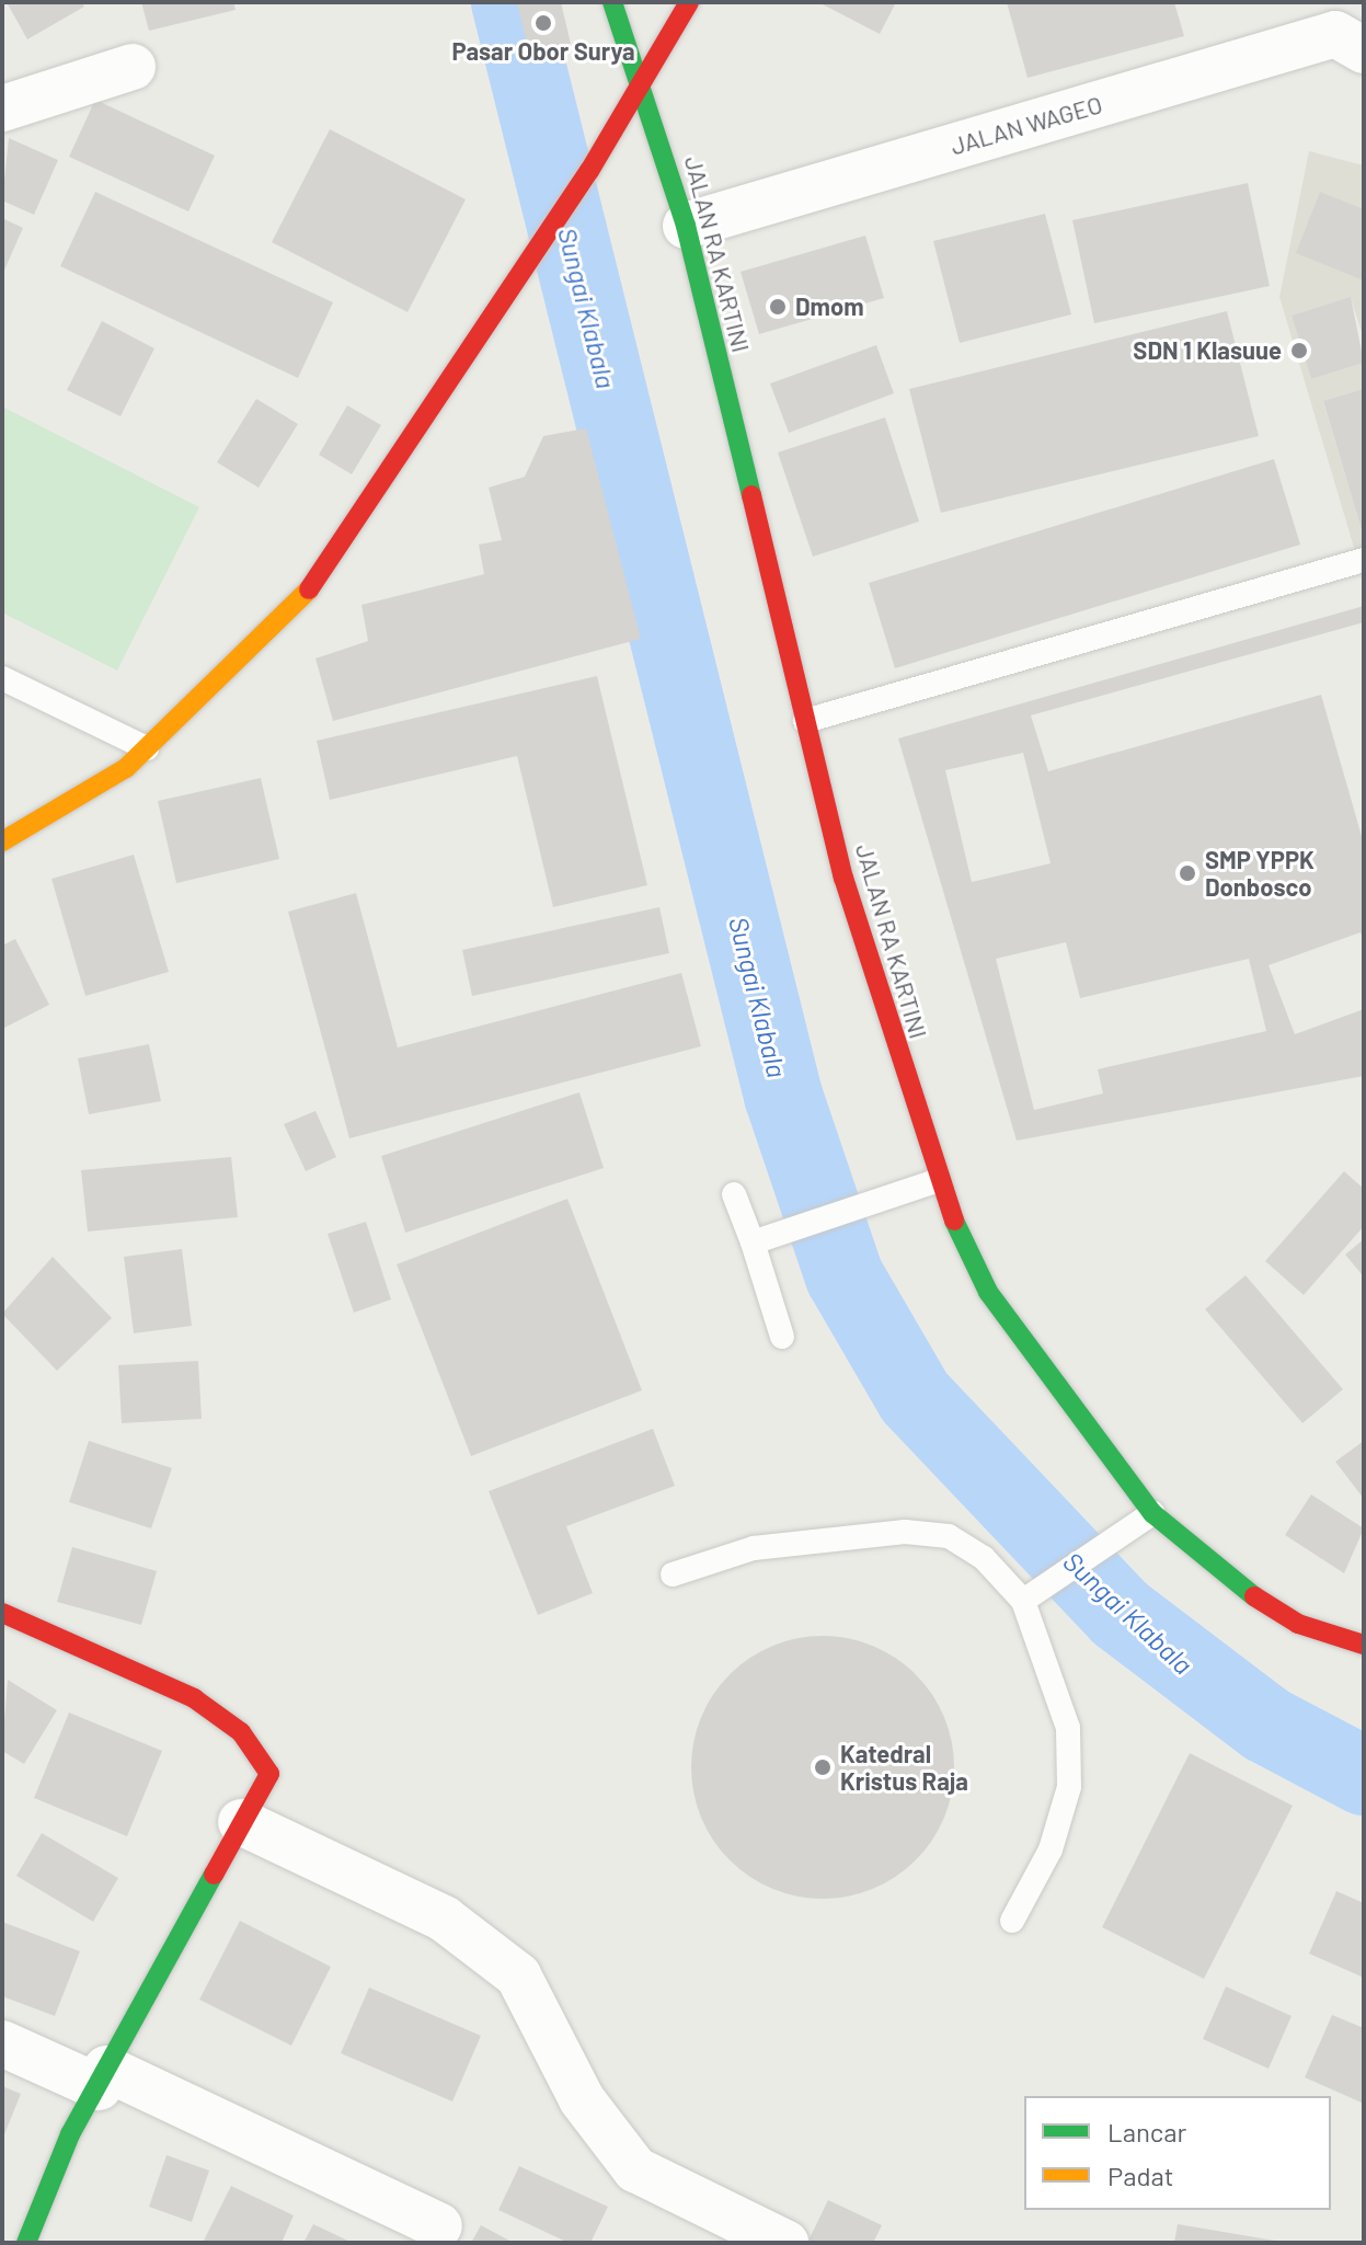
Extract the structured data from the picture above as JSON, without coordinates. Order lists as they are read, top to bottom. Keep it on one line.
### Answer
{"streets":{"street":["JALAN WAGEO","JALAN RA KARTINI"]},"crossings":[["JALAN WAGEO","JALAN RA KARTINI"]],"water":["Sungai Klabala"],"places":["Pasar Obor Surya","Dmom","SDN 1 Klasuue","SMP YPPK Donbosco","Katedral Kristus Raja"],"legend":["Lancar","Padat"]}
